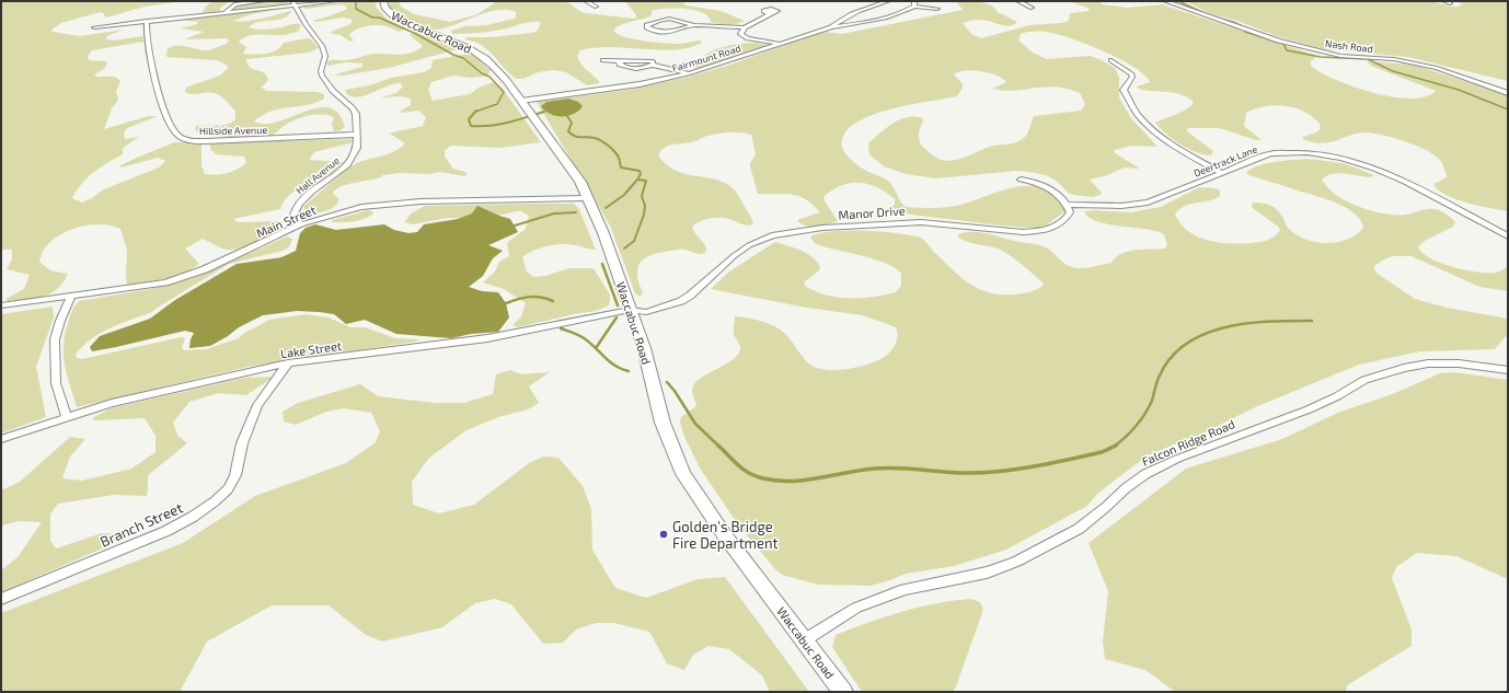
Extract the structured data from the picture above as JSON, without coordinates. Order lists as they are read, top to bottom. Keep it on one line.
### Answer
{"streets":{"main road":["Waccabuc Road"],"street":["Nash Road","Fairmount Road","Hillside Avenue","Deertrack Lane","Hall Avenue","Manor Drive","Main Street","Lake Street","Falcon Ridge Road","Branch Street"]},"crossings":[["Waccabuc Road","Fairmount Road"],["Waccabuc Road","Manor Drive"],["Waccabuc Road","Main Street"],["Waccabuc Road","Lake Street"],["Waccabuc Road","Falcon Ridge Road"],["Hillside Avenue","Hall Avenue"],["Deertrack Lane","Manor Drive"],["Hall Avenue","Main Street"],["Manor Drive","Lake Street"],["Lake Street","Branch Street"]],"places":["Golden's Bridge Fire Department"]}
